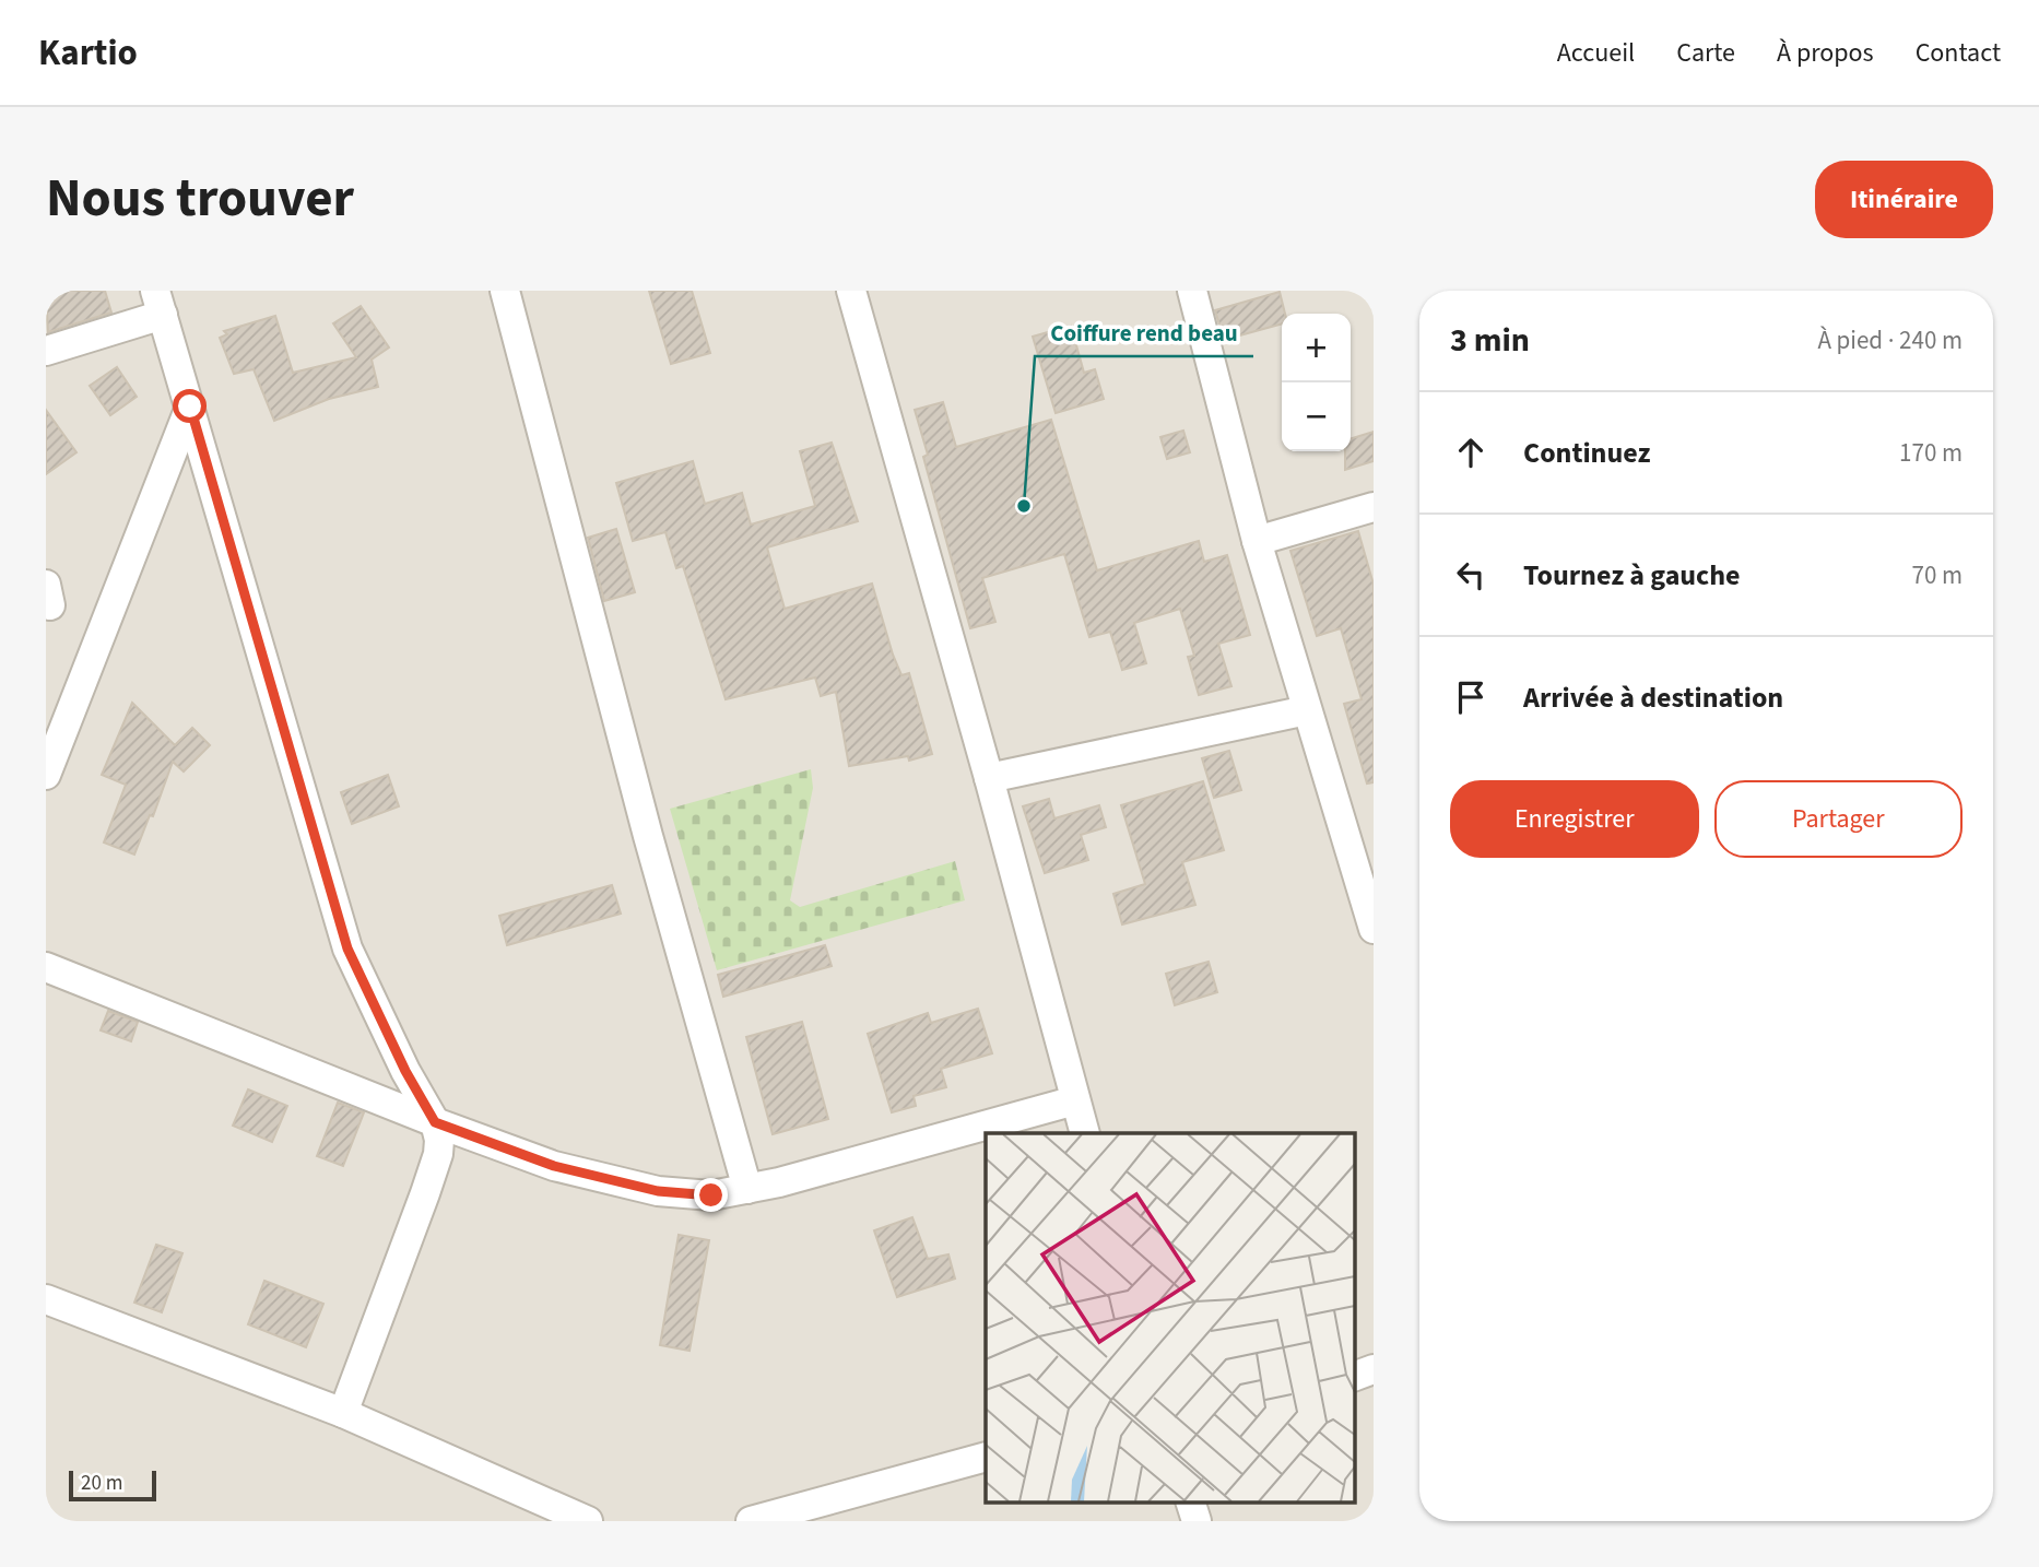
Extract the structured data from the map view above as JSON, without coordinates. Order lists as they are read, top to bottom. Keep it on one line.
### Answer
{"places":["Coiffure rend beau"],"scale_bar":"20 m","page":{"header":"Kartio","nav":["Accueil","Carte","À propos","Contact"],"title":"Nous trouver","buttons":["Itinéraire",["Enregistrer","Partager"]],"heading":["3 min","À pied · 240 m"],"map_buttons":["+","−"],"list":[["Continuez","170 m"],["Tournez à gauche","70 m"],"Arrivée à destination"],"scale":"20 m"}}
